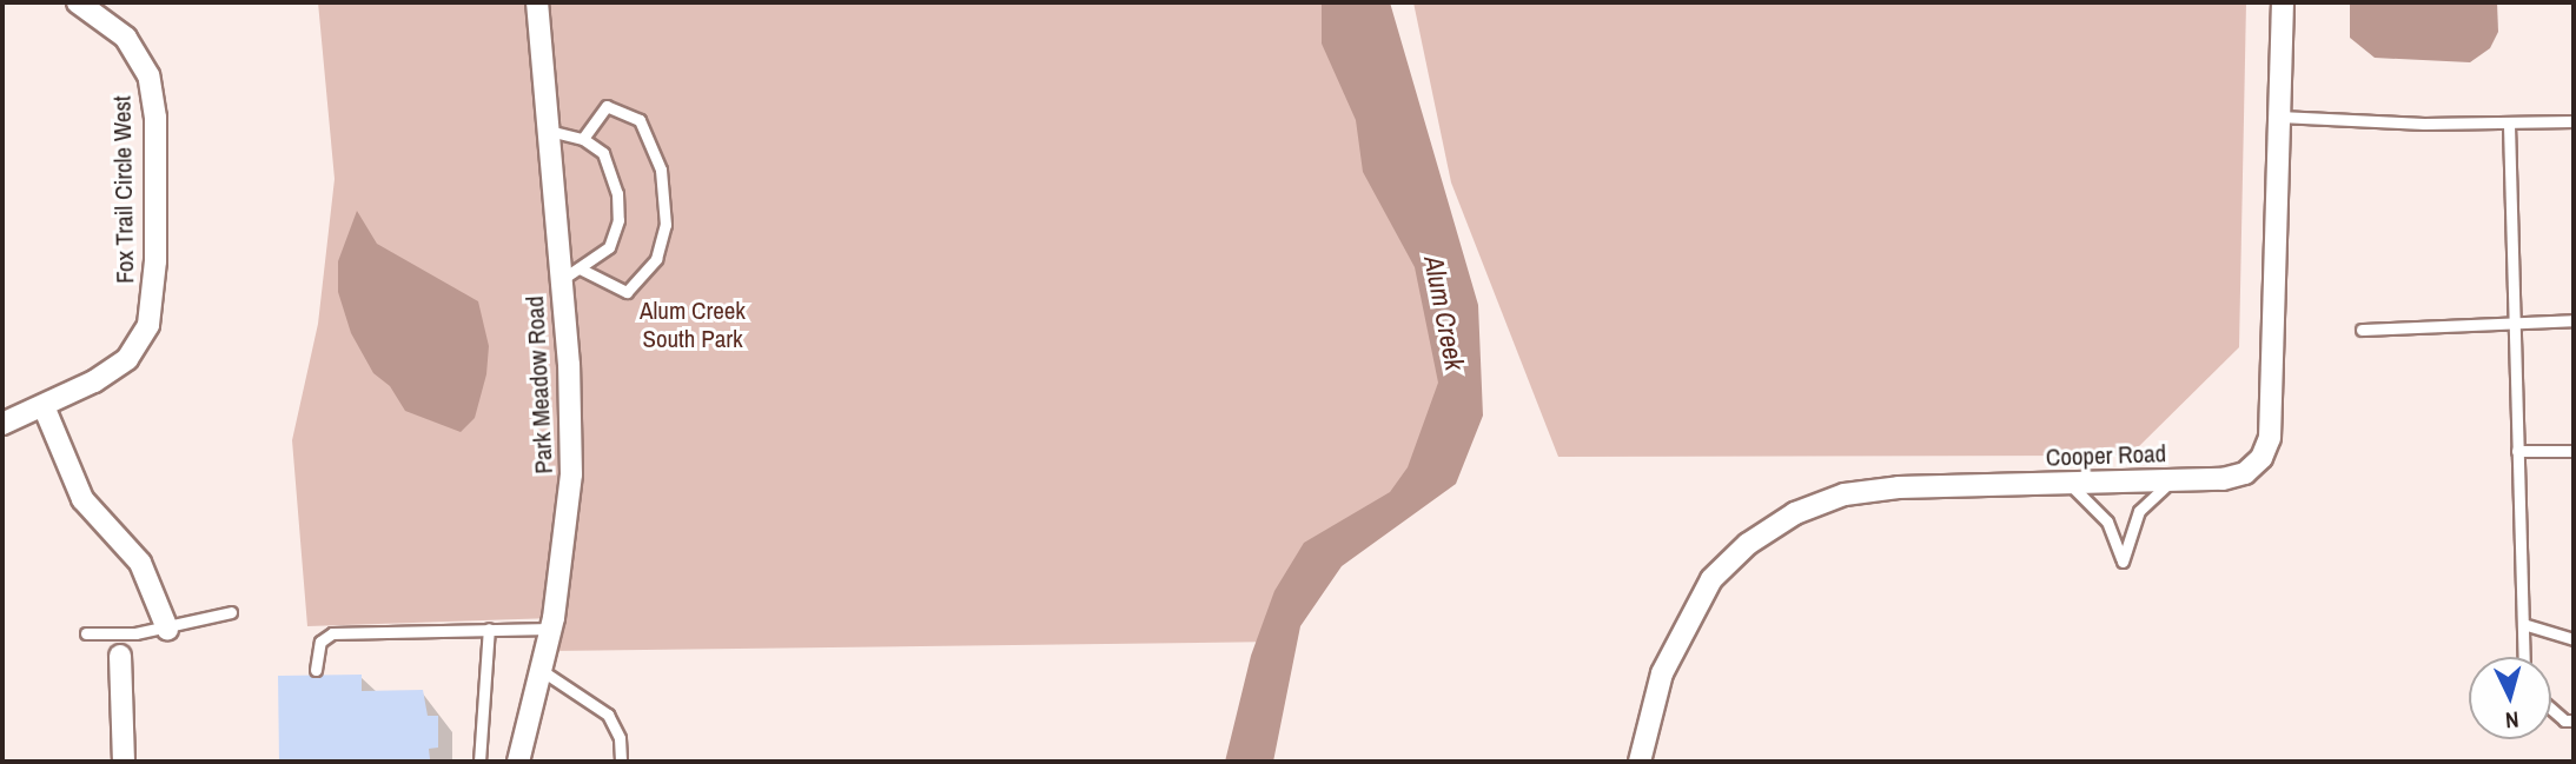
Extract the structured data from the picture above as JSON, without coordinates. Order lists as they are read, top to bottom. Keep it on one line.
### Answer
{"streets":{"street":["Fox Trail Circle West","Park Meadow Road","Cooper Road"]},"water":["Alum Creek"],"parks":["Alum Creek South Park"],"north":"bottom"}
